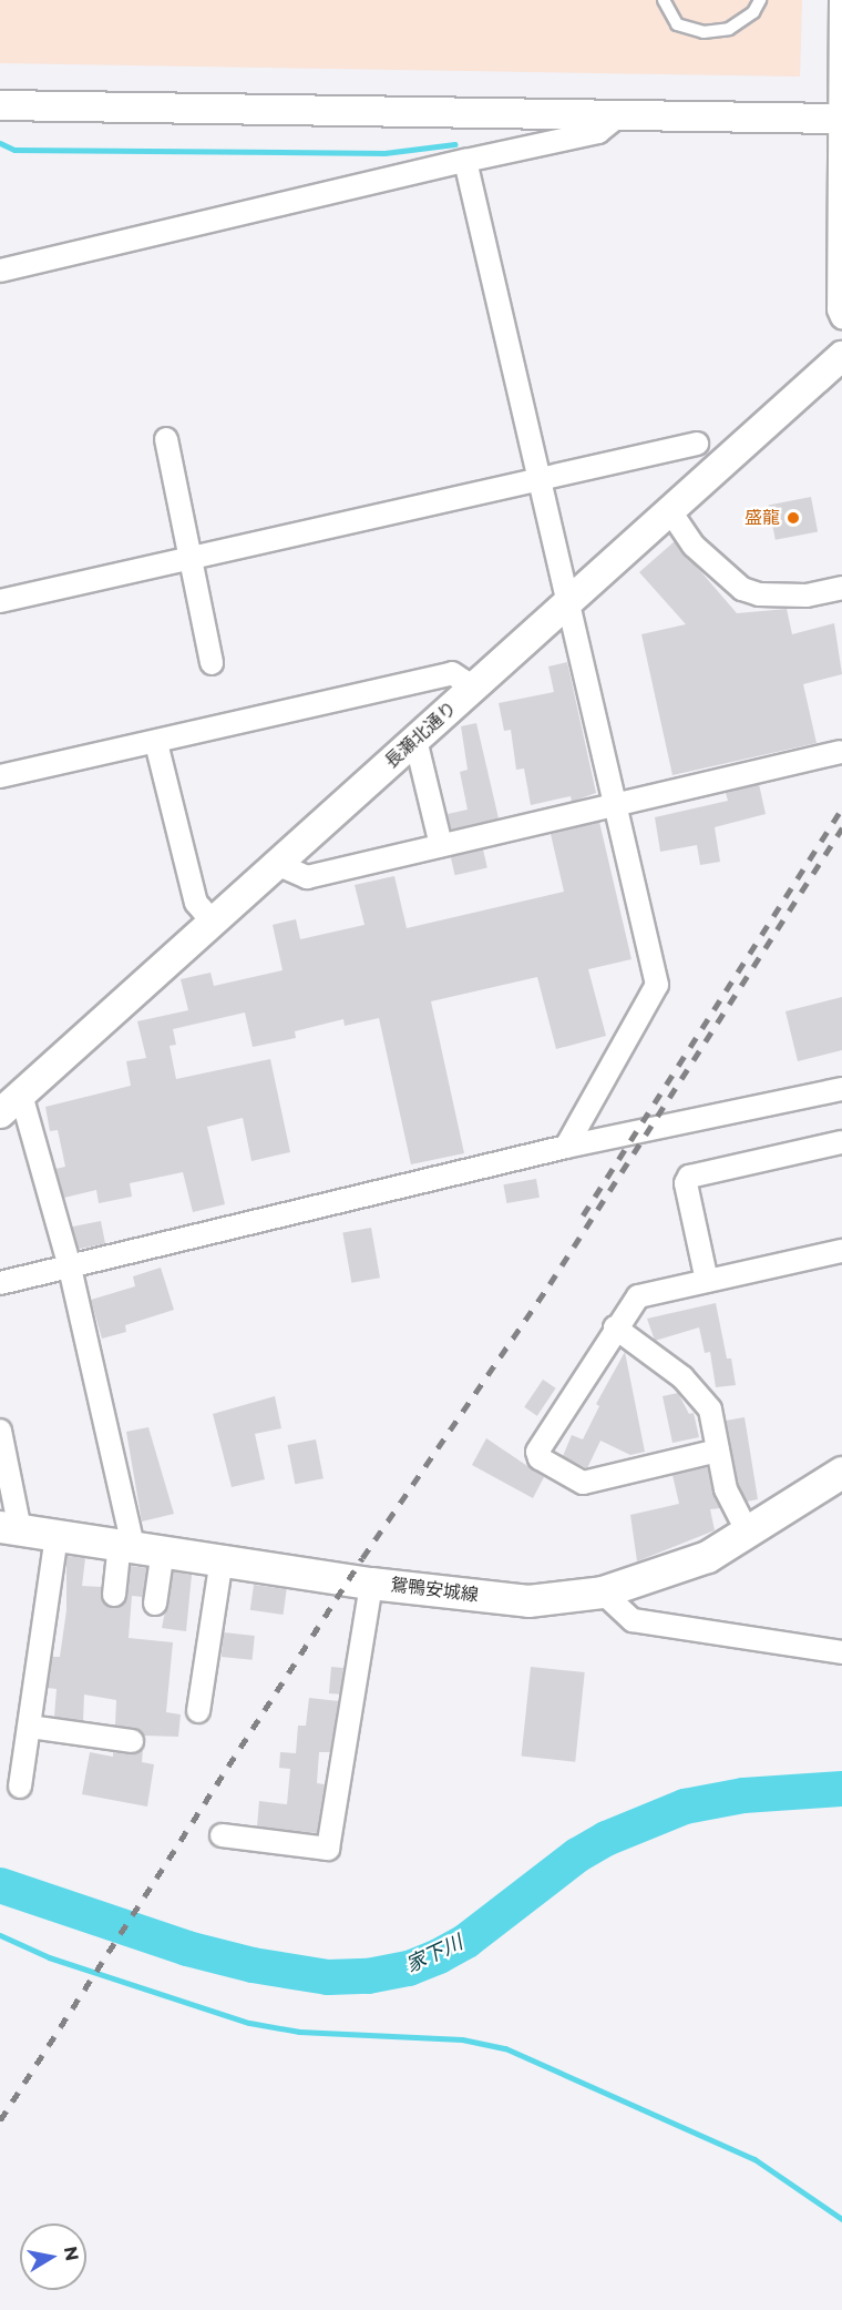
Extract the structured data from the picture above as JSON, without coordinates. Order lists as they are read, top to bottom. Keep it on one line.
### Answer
{"streets":{"main road":["鴛鴨安城線"],"street":["長瀬北通り"]},"water":["家下川"],"places":["盛龍"],"north":"right"}
